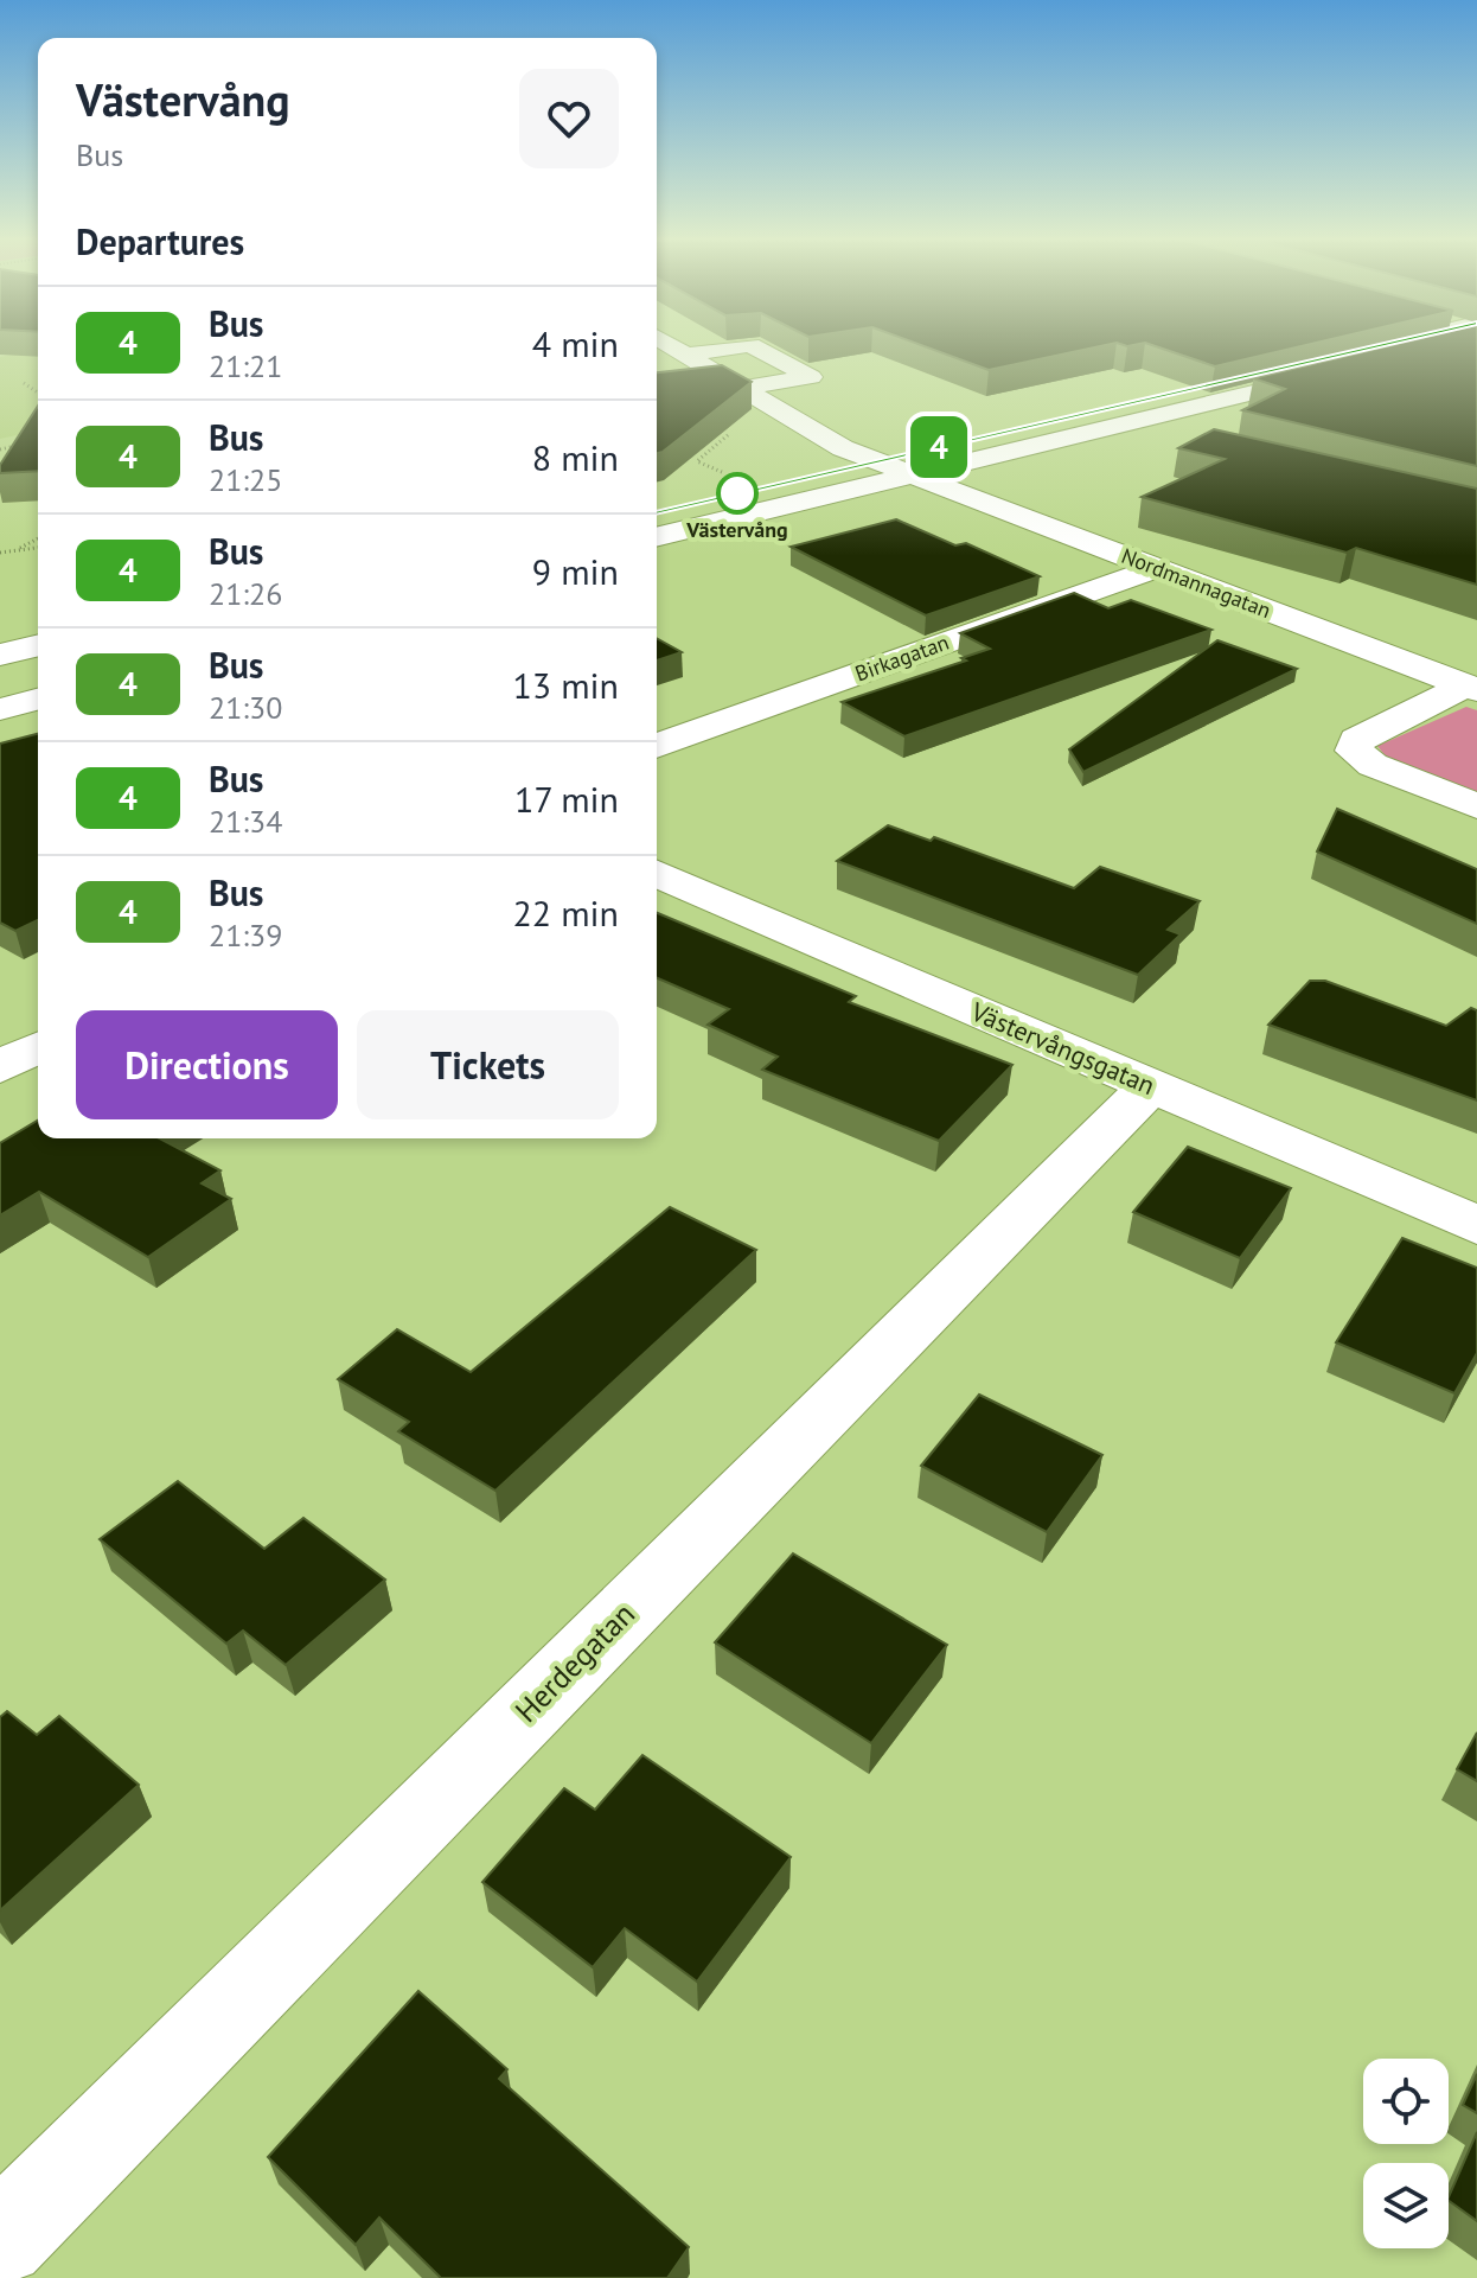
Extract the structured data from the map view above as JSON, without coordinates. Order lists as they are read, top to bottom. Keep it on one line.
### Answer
{"streets":{"street":["Nordmannagatan","Birkagatan","Västervångsgatan","Herdegatan"]},"crossings":[["Nordmannagatan","Birkagatan"],["Västervångsgatan","Herdegatan"]],"places":["Västervång"],"lines":["bus line 4"],"page":{"on_map":"4","heading":[["Västervång","Bus"],"Departures"],"list":[{"mark":"4","name":"Bus","note":"21:21","value":"4 min"},{"mark":"4","name":"Bus","note":"21:25","value":"8 min"},{"mark":"4","name":"Bus","note":"21:26","value":"9 min"},{"mark":"4","name":"Bus","note":"21:30","value":"13 min"},{"mark":"4","name":"Bus","note":"21:34","value":"17 min"},{"mark":"4","name":"Bus","note":"21:39","value":"22 min"}],"buttons":["Directions","Tickets"]}}
